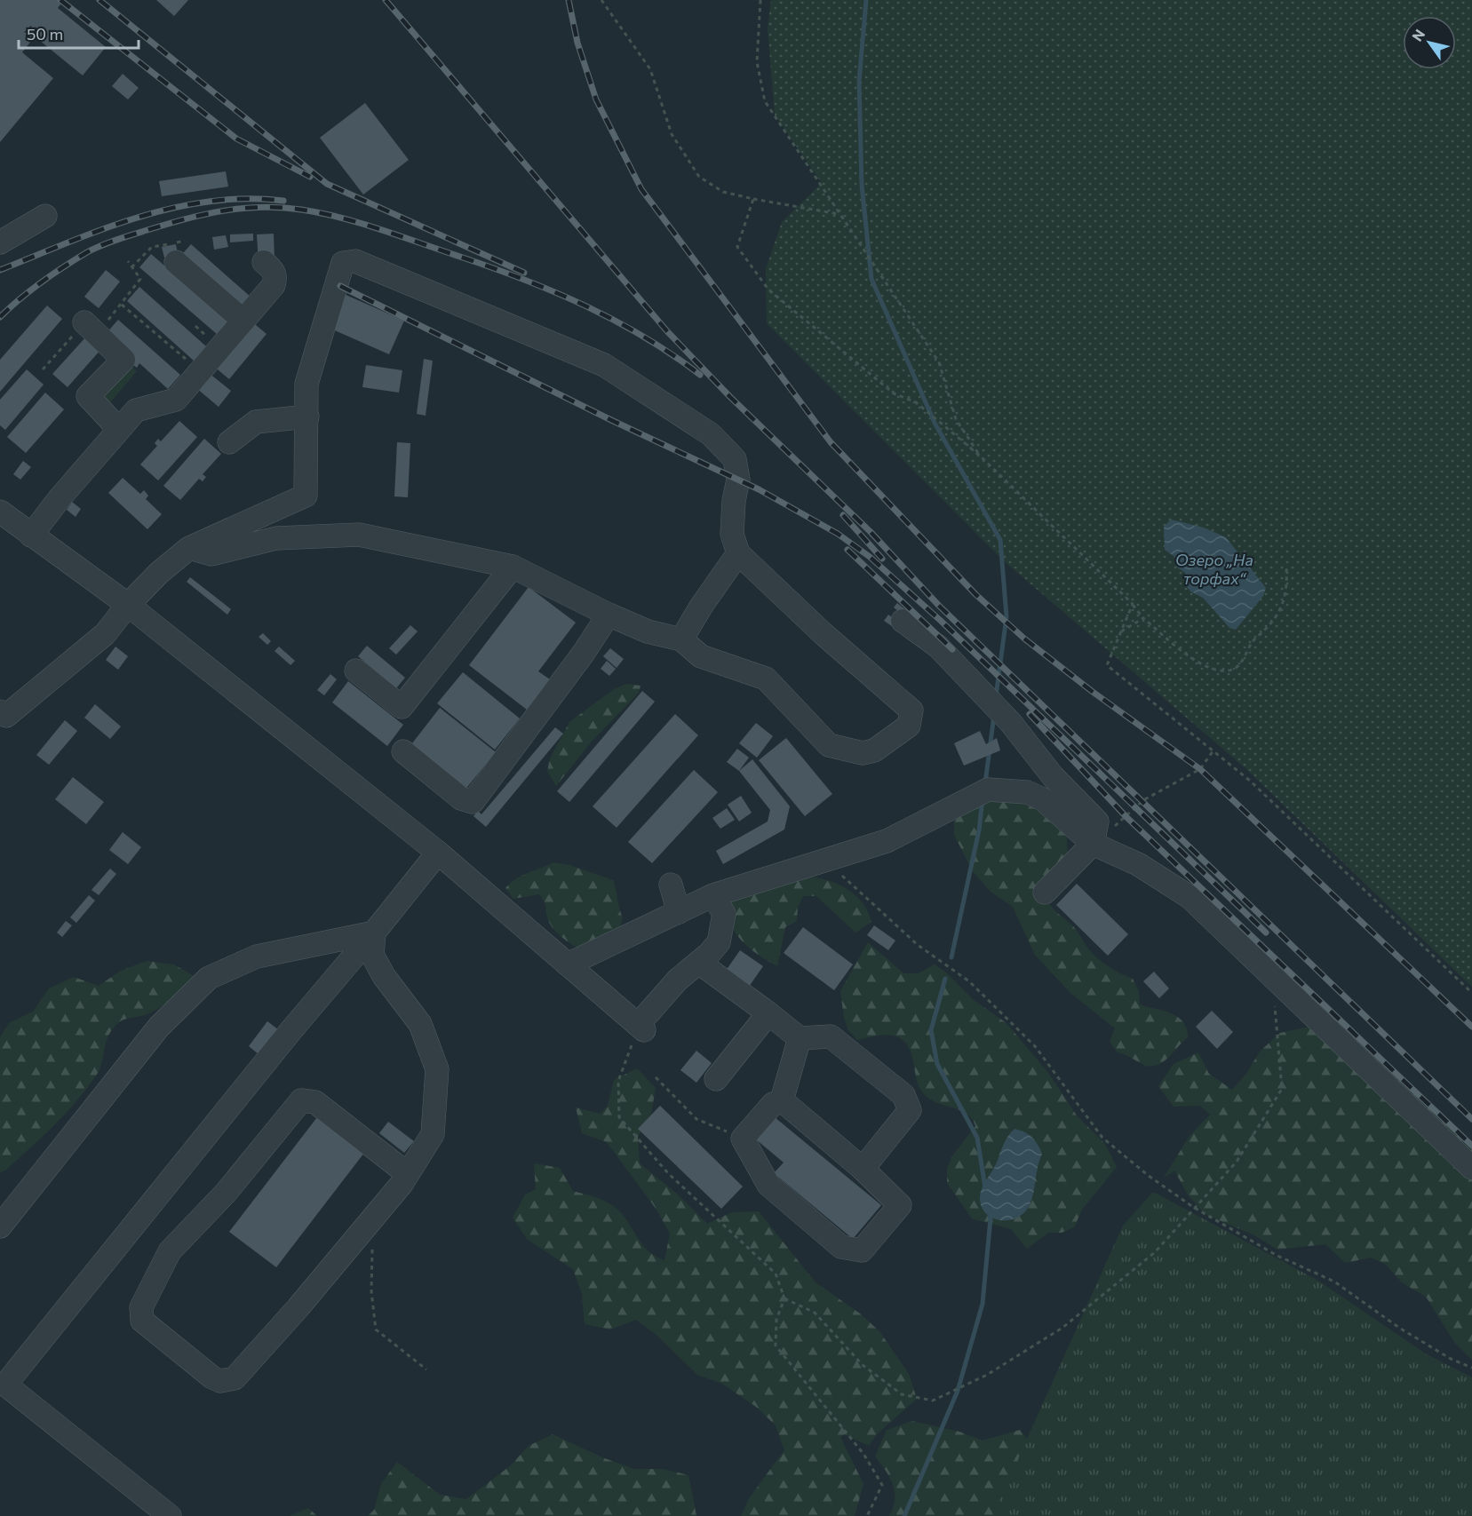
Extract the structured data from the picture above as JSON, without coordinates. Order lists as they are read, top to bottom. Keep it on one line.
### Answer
{"water":["Озеро „На торфах“"],"scale_bar":"50 m","north":"top left"}
